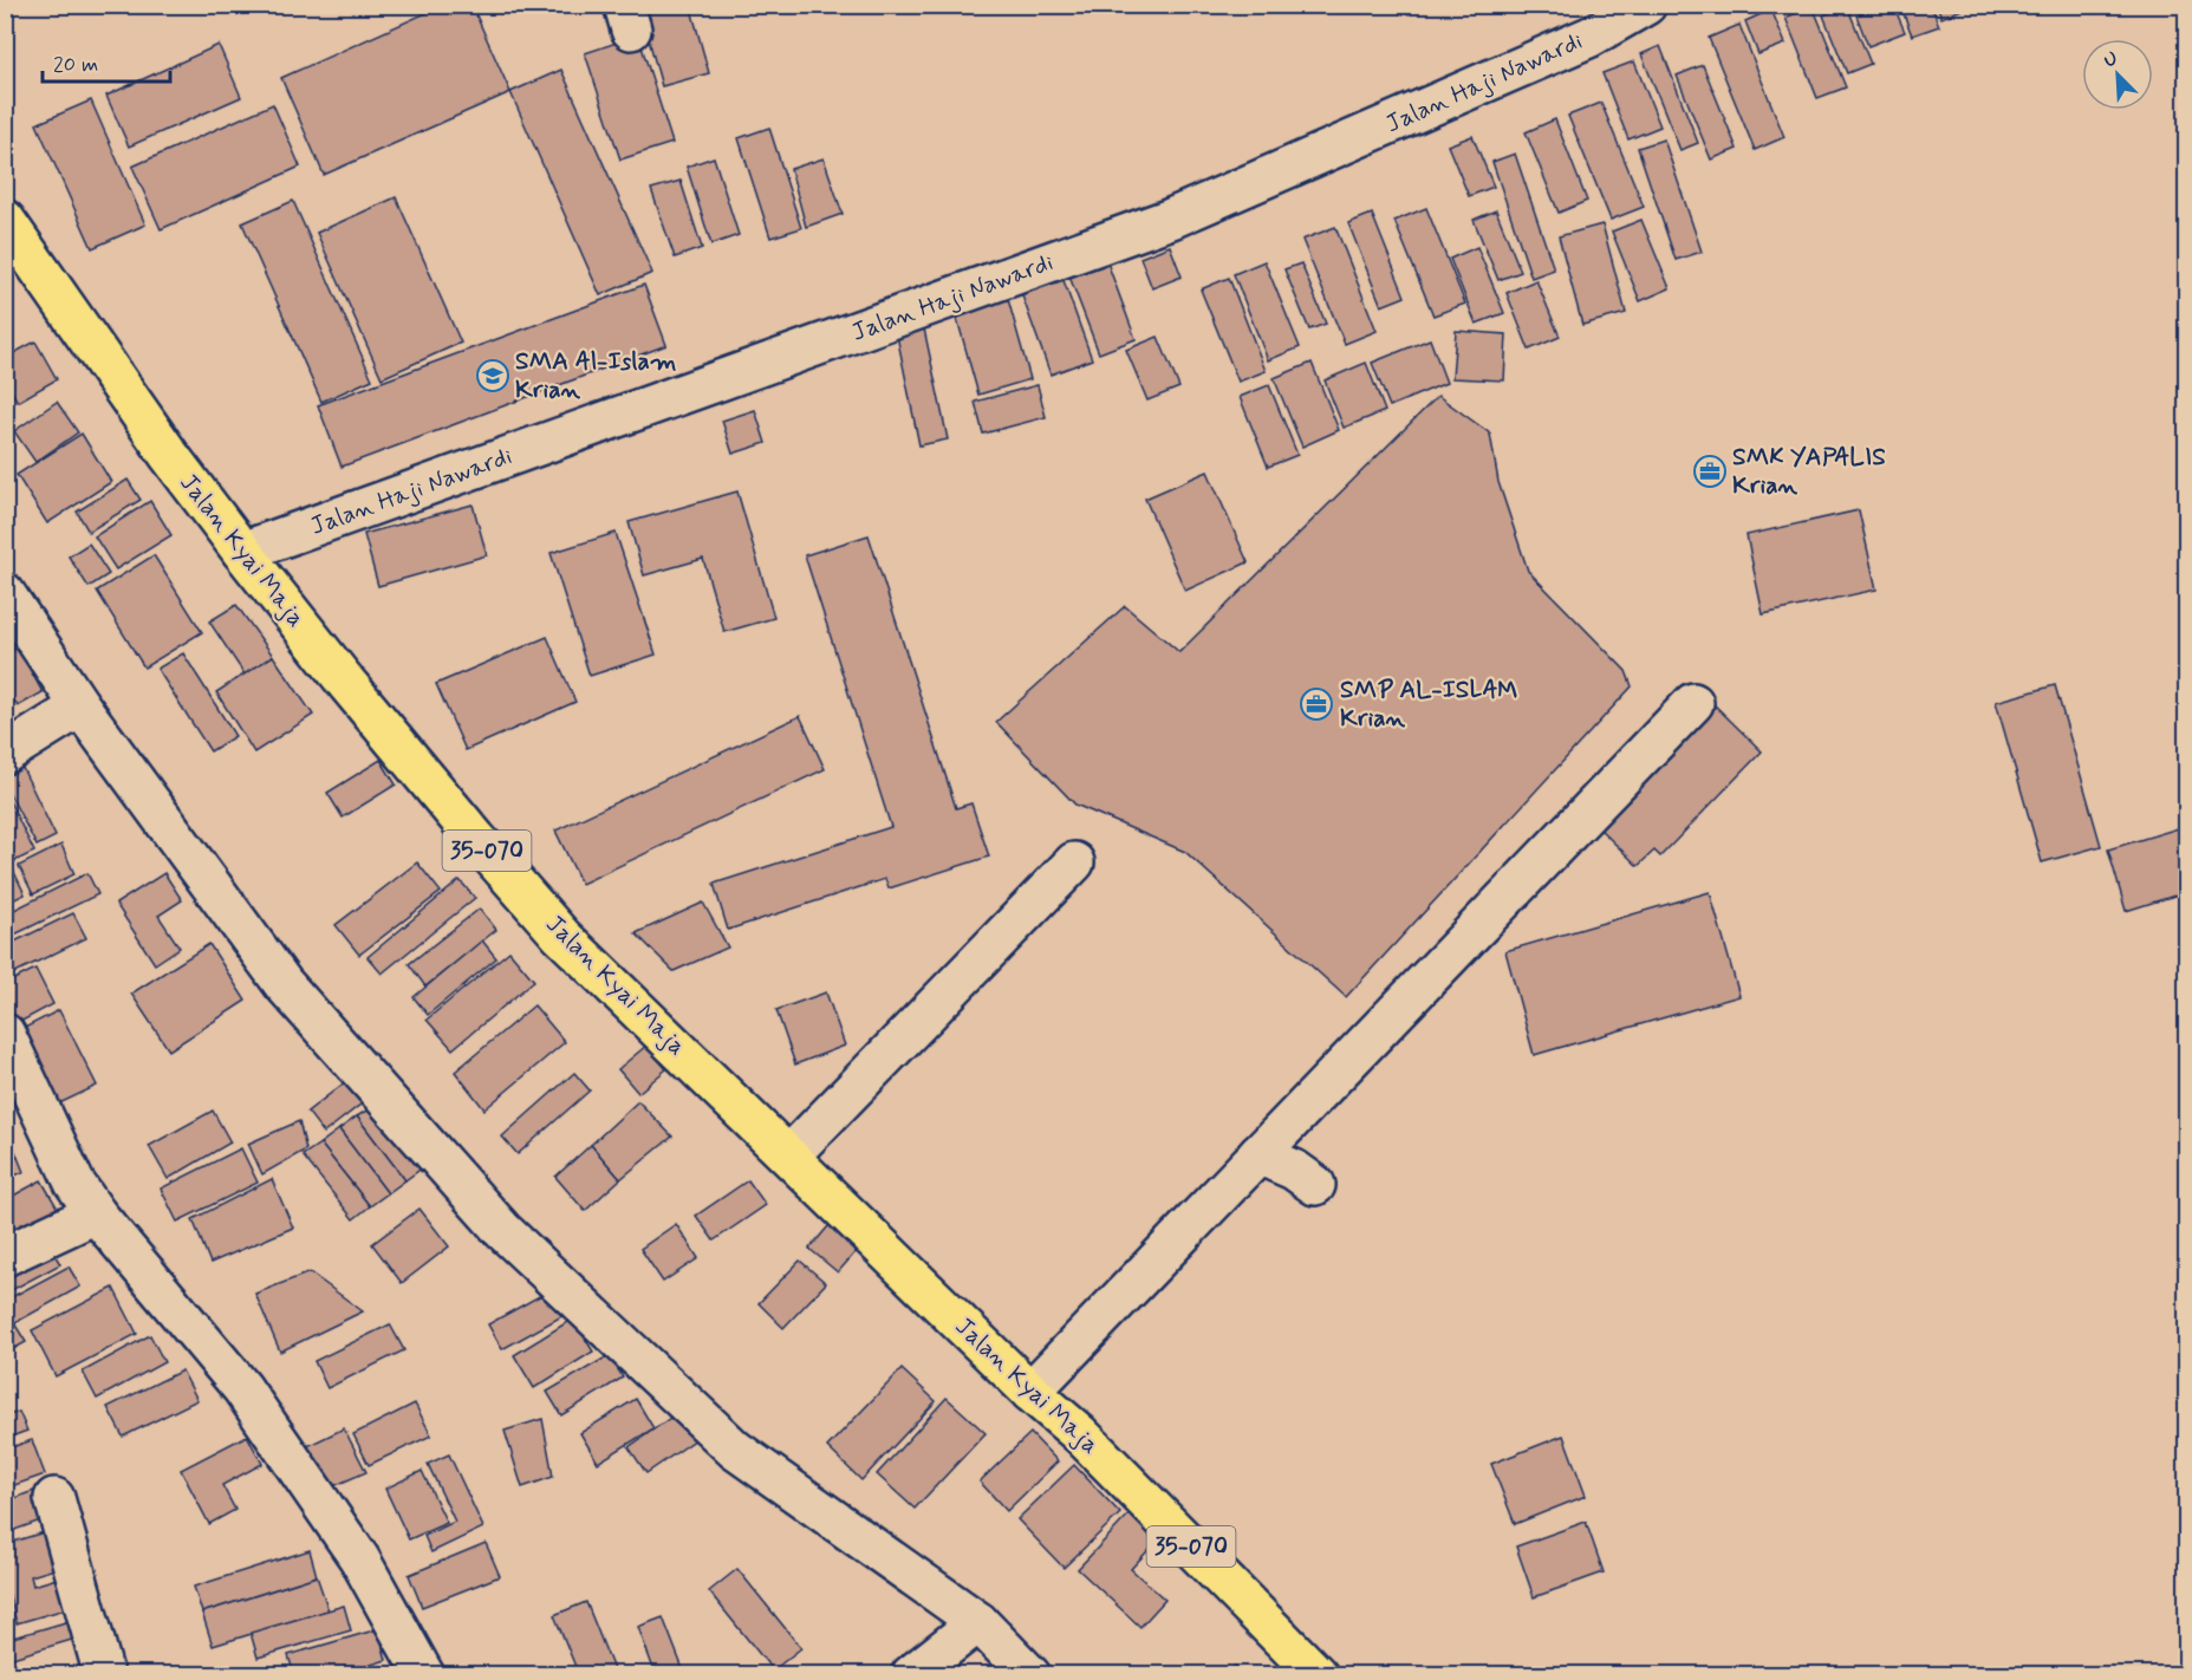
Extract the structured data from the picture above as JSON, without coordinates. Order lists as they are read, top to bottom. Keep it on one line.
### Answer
{"streets":{"main road":["Jalan Kyai Maja","35-070"],"street":["Jalan Haji Nawardi"]},"crossings":[["Jalan Haji Nawardi","Jalan Kyai Maja"]],"places":{"school or university":["SMA Al-Islam Krian"],"office":["SMK YAPALIS Krian","SMP AL-ISLAM Krian"]},"scale_bar":"20 m","north":"top left"}
